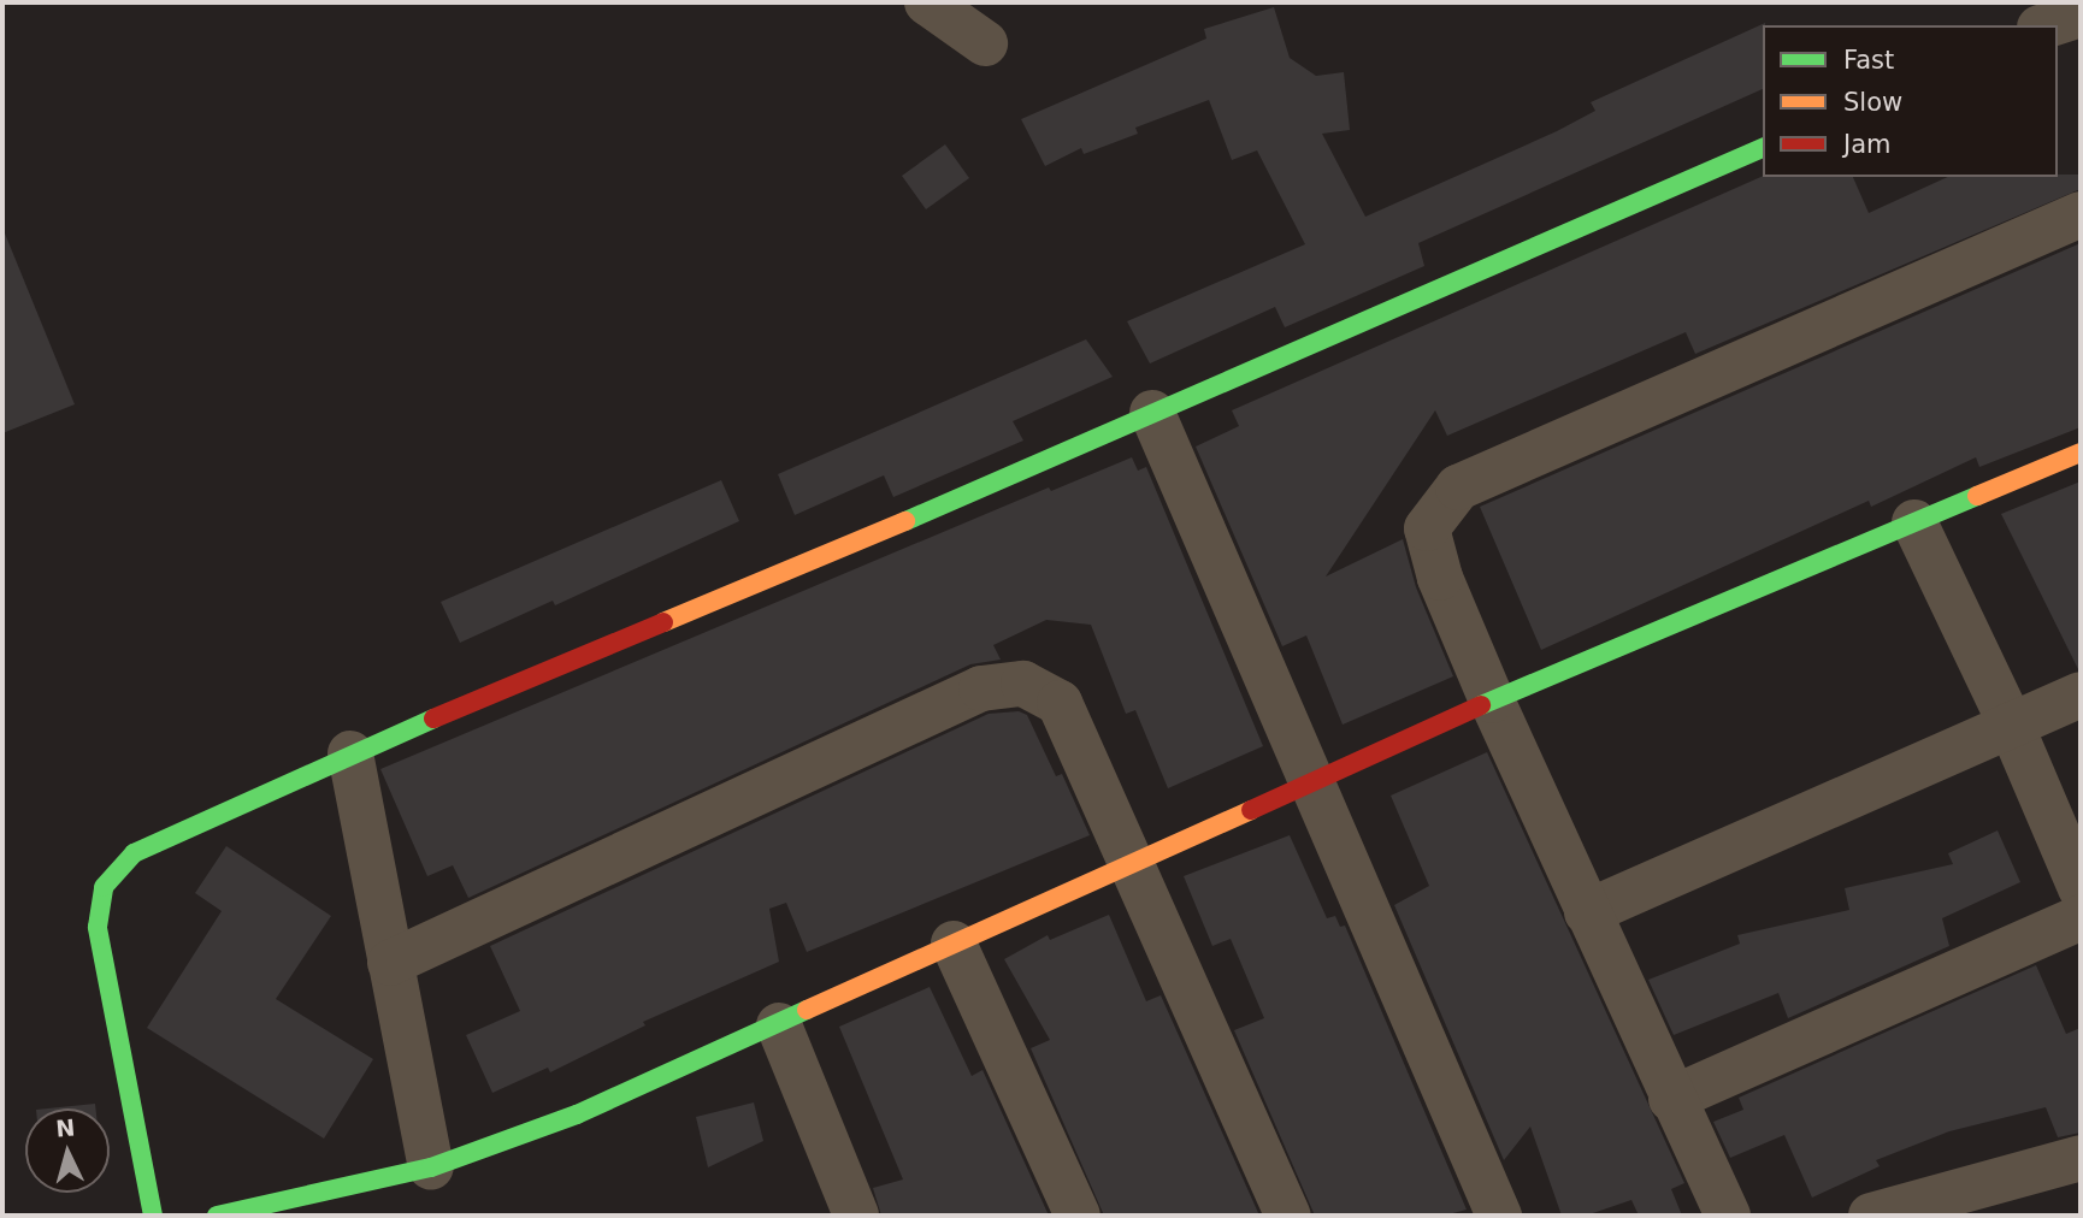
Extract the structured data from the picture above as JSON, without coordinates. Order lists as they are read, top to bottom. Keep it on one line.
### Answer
{"legend":["Fast","Slow","Jam"],"north":"top"}
